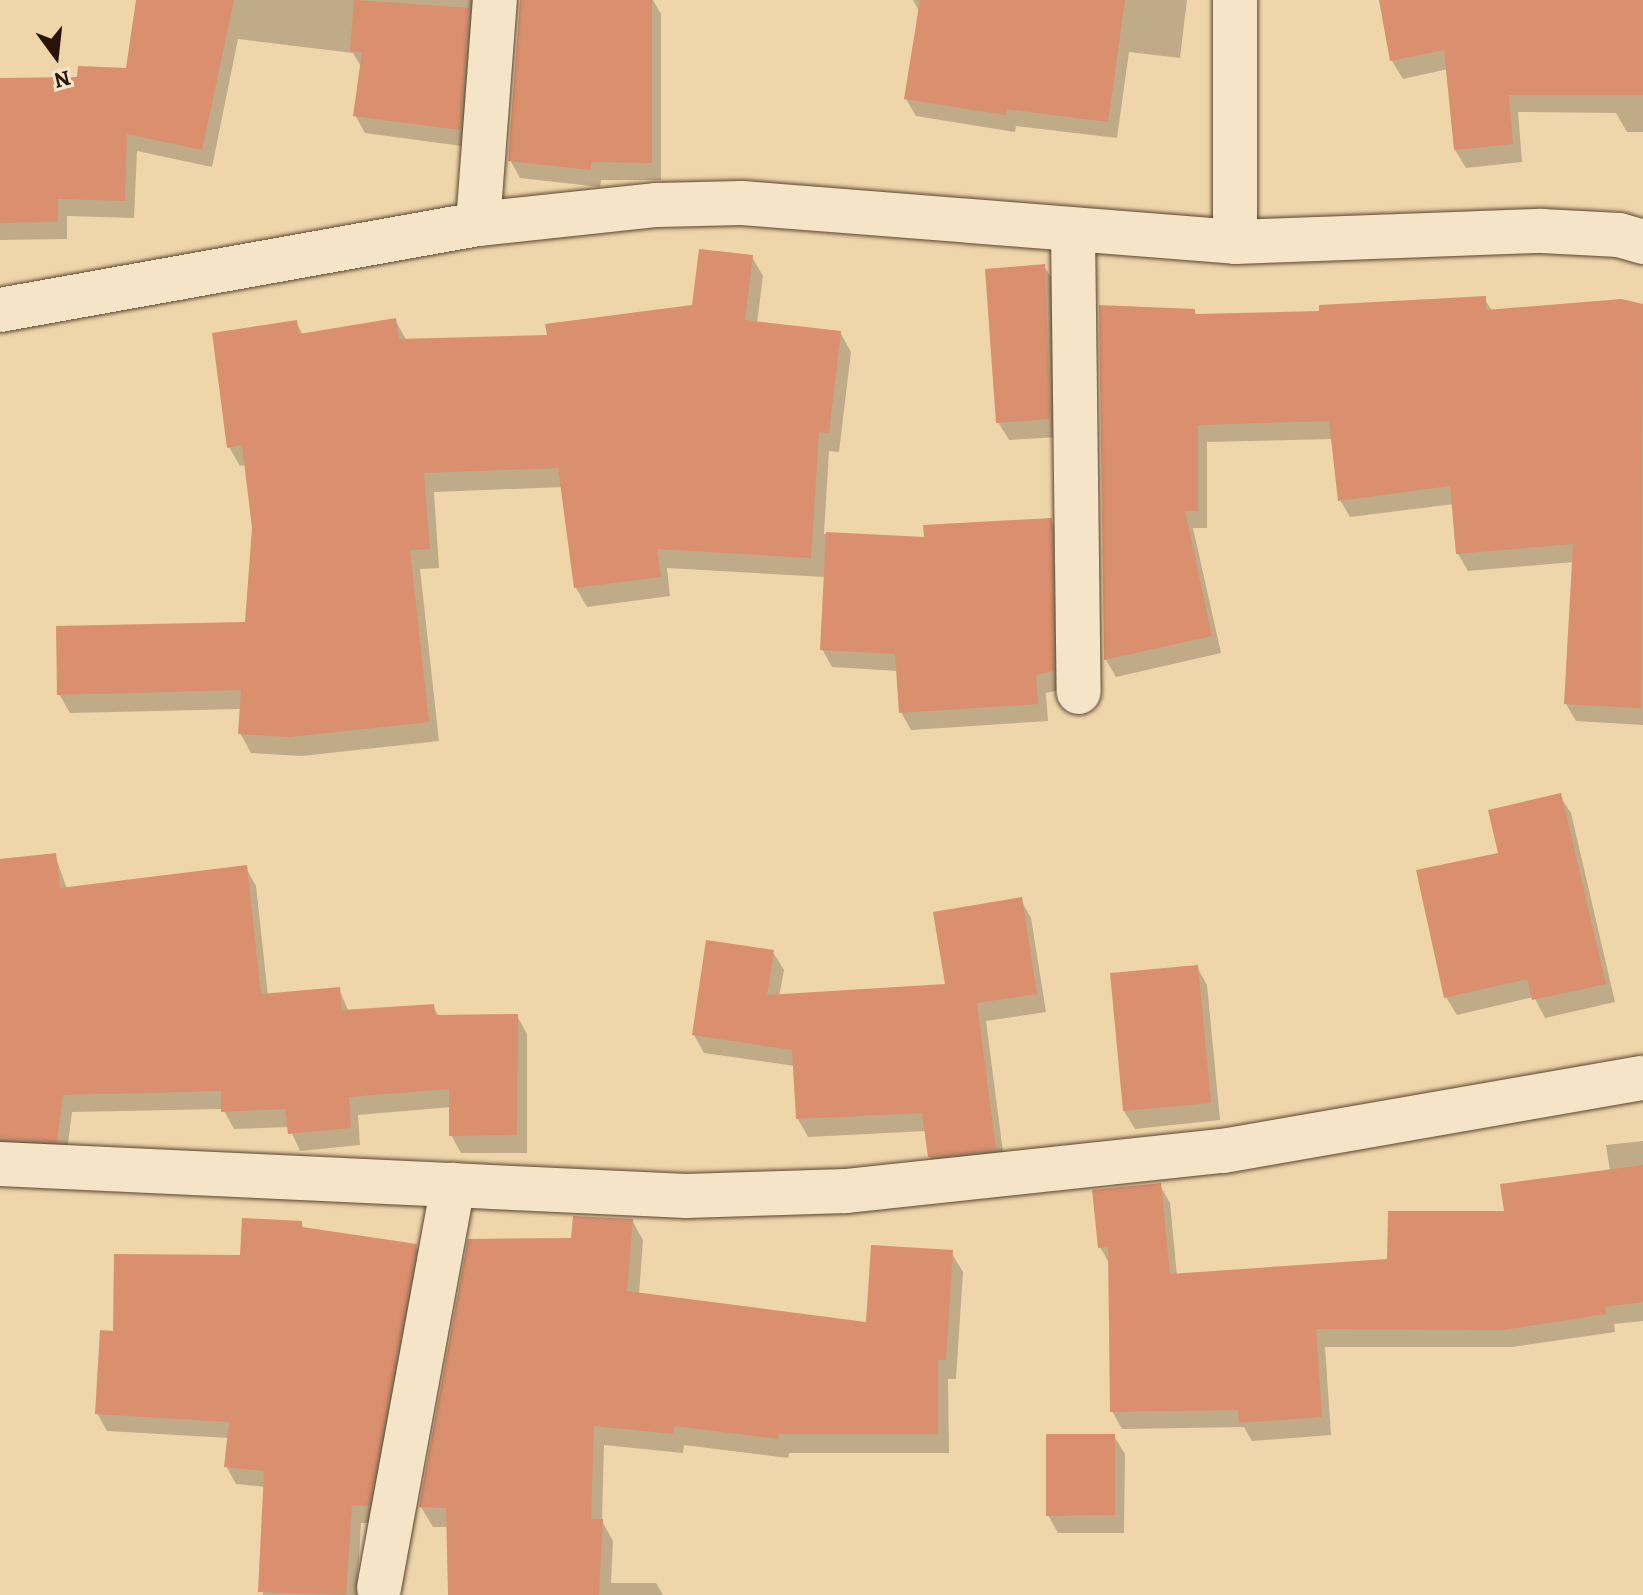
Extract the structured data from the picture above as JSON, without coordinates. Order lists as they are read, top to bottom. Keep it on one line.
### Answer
{"north":"bottom"}
